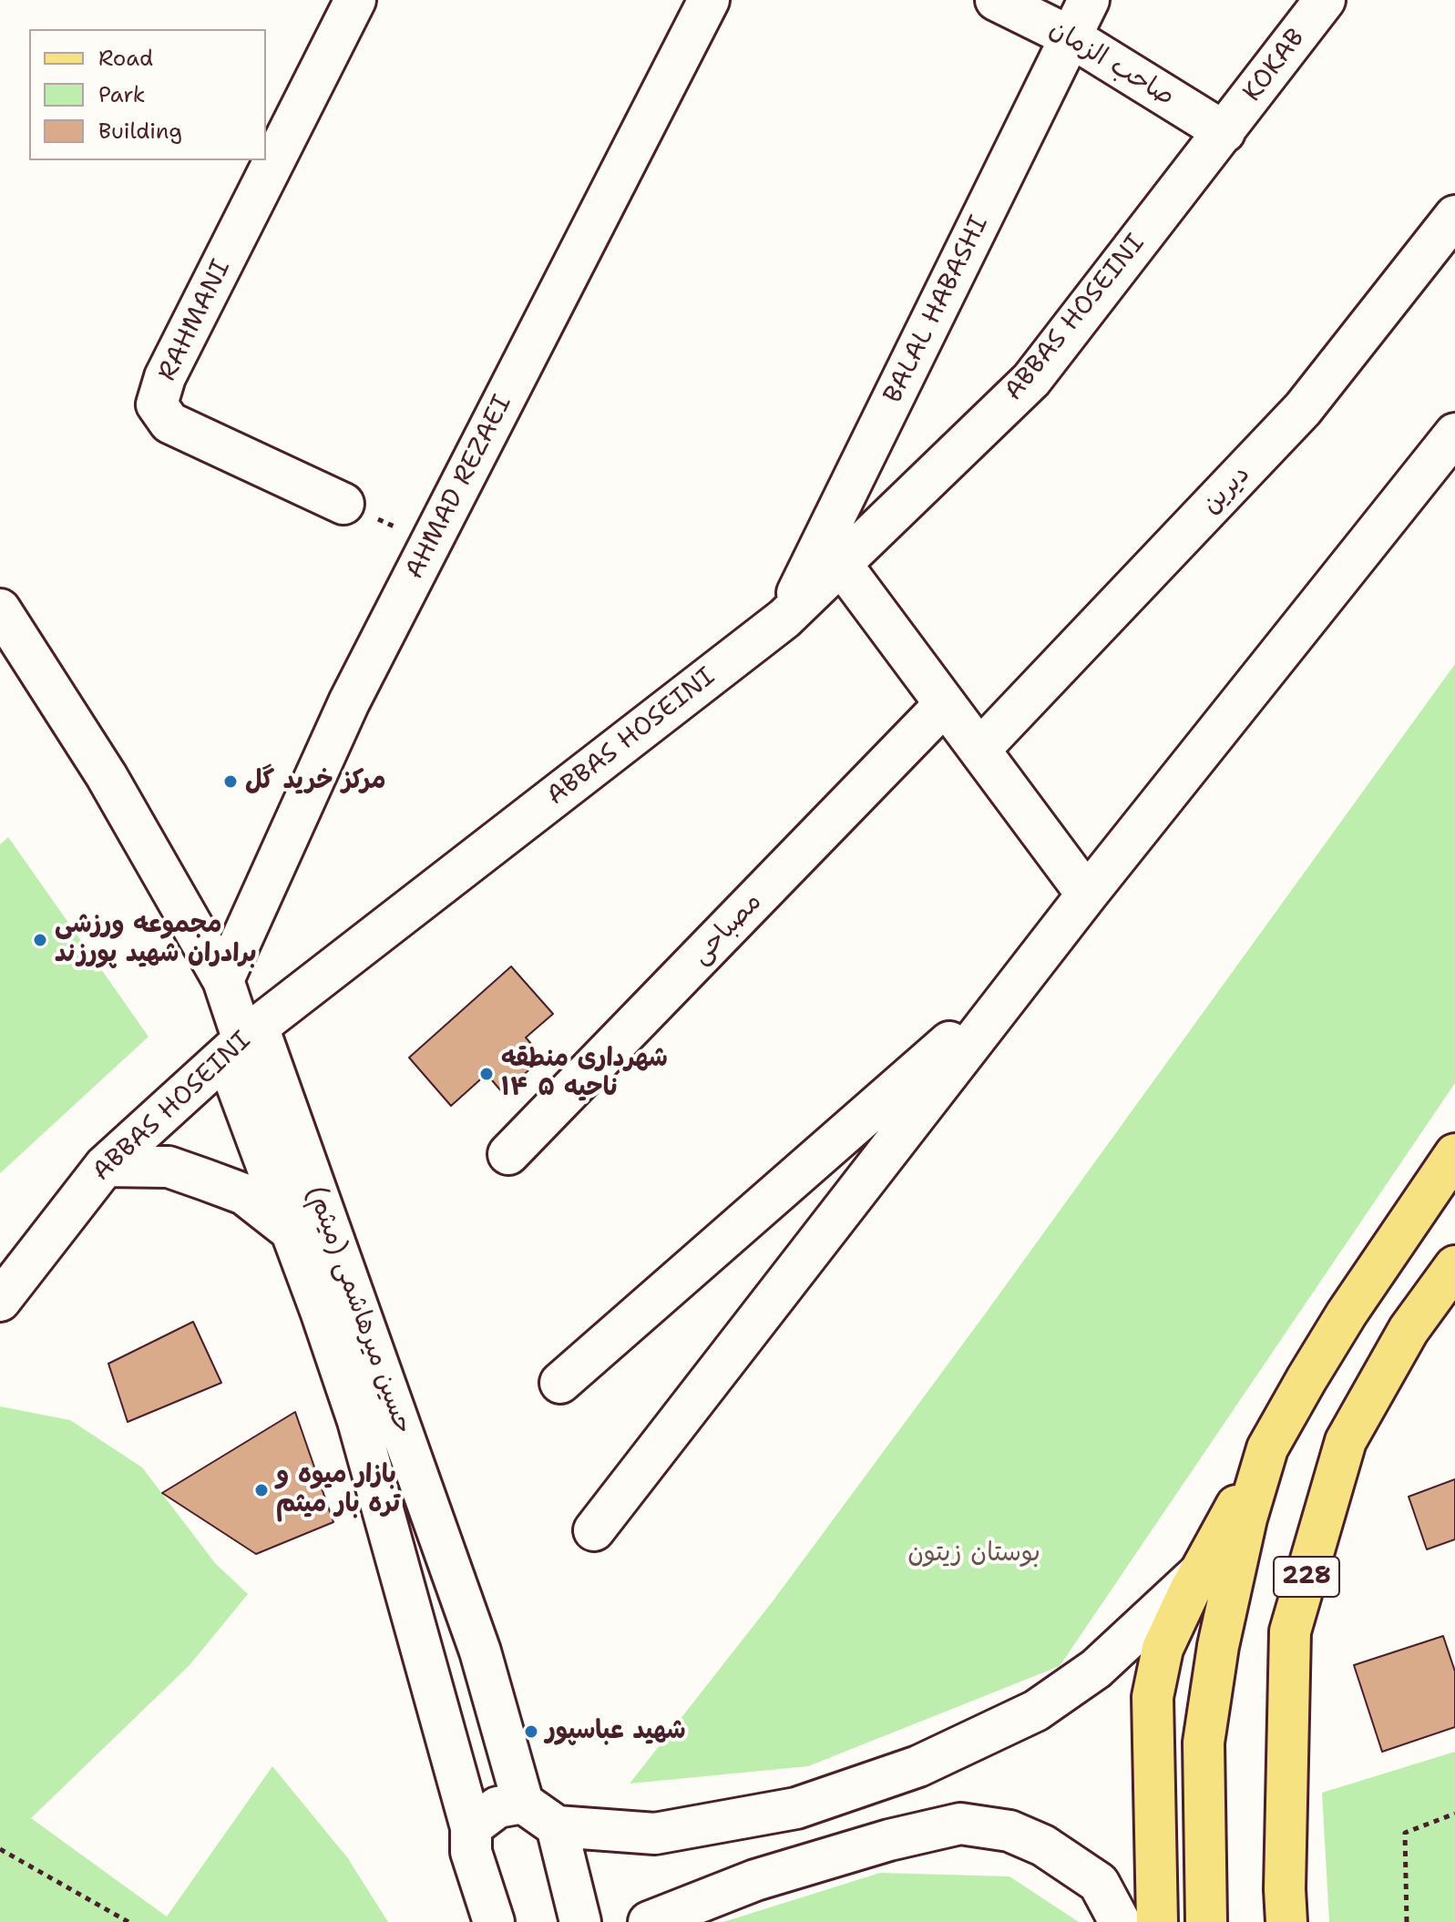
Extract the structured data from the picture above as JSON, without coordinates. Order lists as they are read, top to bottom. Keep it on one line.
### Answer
{"streets":{"main road":["228"],"street":["صاحب الزمان","KOKAB","BALAL HABASHI","ABBAS HOSEINI","RAHMANI","AHMAD REZAEI","دیرین","مصباحی","حسین میرهاشمی (میثم)"]},"crossings":[["صاحب الزمان","KOKAB"],["صاحب الزمان","BALAL HABASHI"],["صاحب الزمان","ABBAS HOSEINI"],["KOKAB","ABBAS HOSEINI"],["BALAL HABASHI","ABBAS HOSEINI"],["ABBAS HOSEINI","حسین میرهاشمی (میثم)"]],"parks":["بوستان زیتون"],"places":["مرکز خرید گل","مجموعه ورزشی برادران شهید پورزند","شهرداری منطقه ۱۴ ناحیه ۵","بازار میوه و تره بار میثم","شهید عباسپور"],"legend":["Road","Park","Building"]}
